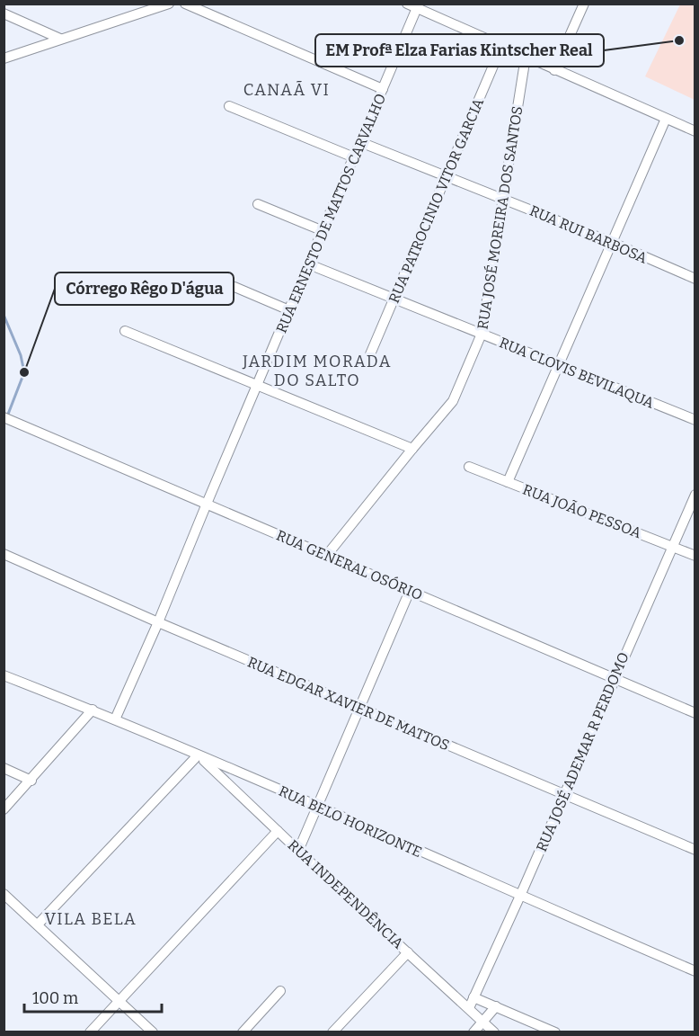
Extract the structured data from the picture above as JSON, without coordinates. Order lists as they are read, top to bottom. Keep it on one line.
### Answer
{"streets":{"street":["RUA PATROCINIO VITOR GARCIA","RUA ERNESTO DE MATTOS CARVALHO","RUA JOSÉ MOREIRA DOS SANTOS","RUA RUI BARBOSA","RUA CLOVIS BEVILAQUA","RUA JOÃO PESSOA","RUA GENERAL OSÓRIO","RUA EDGAR XAVIER DE MATTOS","RUA JOSÉ ADEMAR R PERDOMO","RUA BELO HORIZONTE","RUA INDEPENDÊNCIA"]},"crossings":[["RUA PATROCINIO VITOR GARCIA","RUA RUI BARBOSA"],["RUA PATROCINIO VITOR GARCIA","RUA CLOVIS BEVILAQUA"],["RUA ERNESTO DE MATTOS CARVALHO","RUA RUI BARBOSA"],["RUA ERNESTO DE MATTOS CARVALHO","RUA CLOVIS BEVILAQUA"],["RUA ERNESTO DE MATTOS CARVALHO","RUA GENERAL OSÓRIO"],["RUA ERNESTO DE MATTOS CARVALHO","RUA EDGAR XAVIER DE MATTOS"],["RUA ERNESTO DE MATTOS CARVALHO","RUA BELO HORIZONTE"],["RUA JOSÉ MOREIRA DOS SANTOS","RUA RUI BARBOSA"],["RUA JOSÉ MOREIRA DOS SANTOS","RUA CLOVIS BEVILAQUA"],["RUA JOSÉ MOREIRA DOS SANTOS","RUA GENERAL OSÓRIO"],["RUA JOÃO PESSOA","RUA JOSÉ ADEMAR R PERDOMO"],["RUA GENERAL OSÓRIO","RUA JOSÉ ADEMAR R PERDOMO"],["RUA EDGAR XAVIER DE MATTOS","RUA JOSÉ ADEMAR R PERDOMO"],["RUA JOSÉ ADEMAR R PERDOMO","RUA BELO HORIZONTE"],["RUA JOSÉ ADEMAR R PERDOMO","RUA INDEPENDÊNCIA"],["RUA BELO HORIZONTE","RUA INDEPENDÊNCIA"]],"districts":["CANAÃ VI","JARDIM MORADA DO SALTO","VILA BELA"],"places":["EM Profª Elza Farias Kintscher Real","Córrego Rêgo D'água"],"scale_bar":"100 m"}
